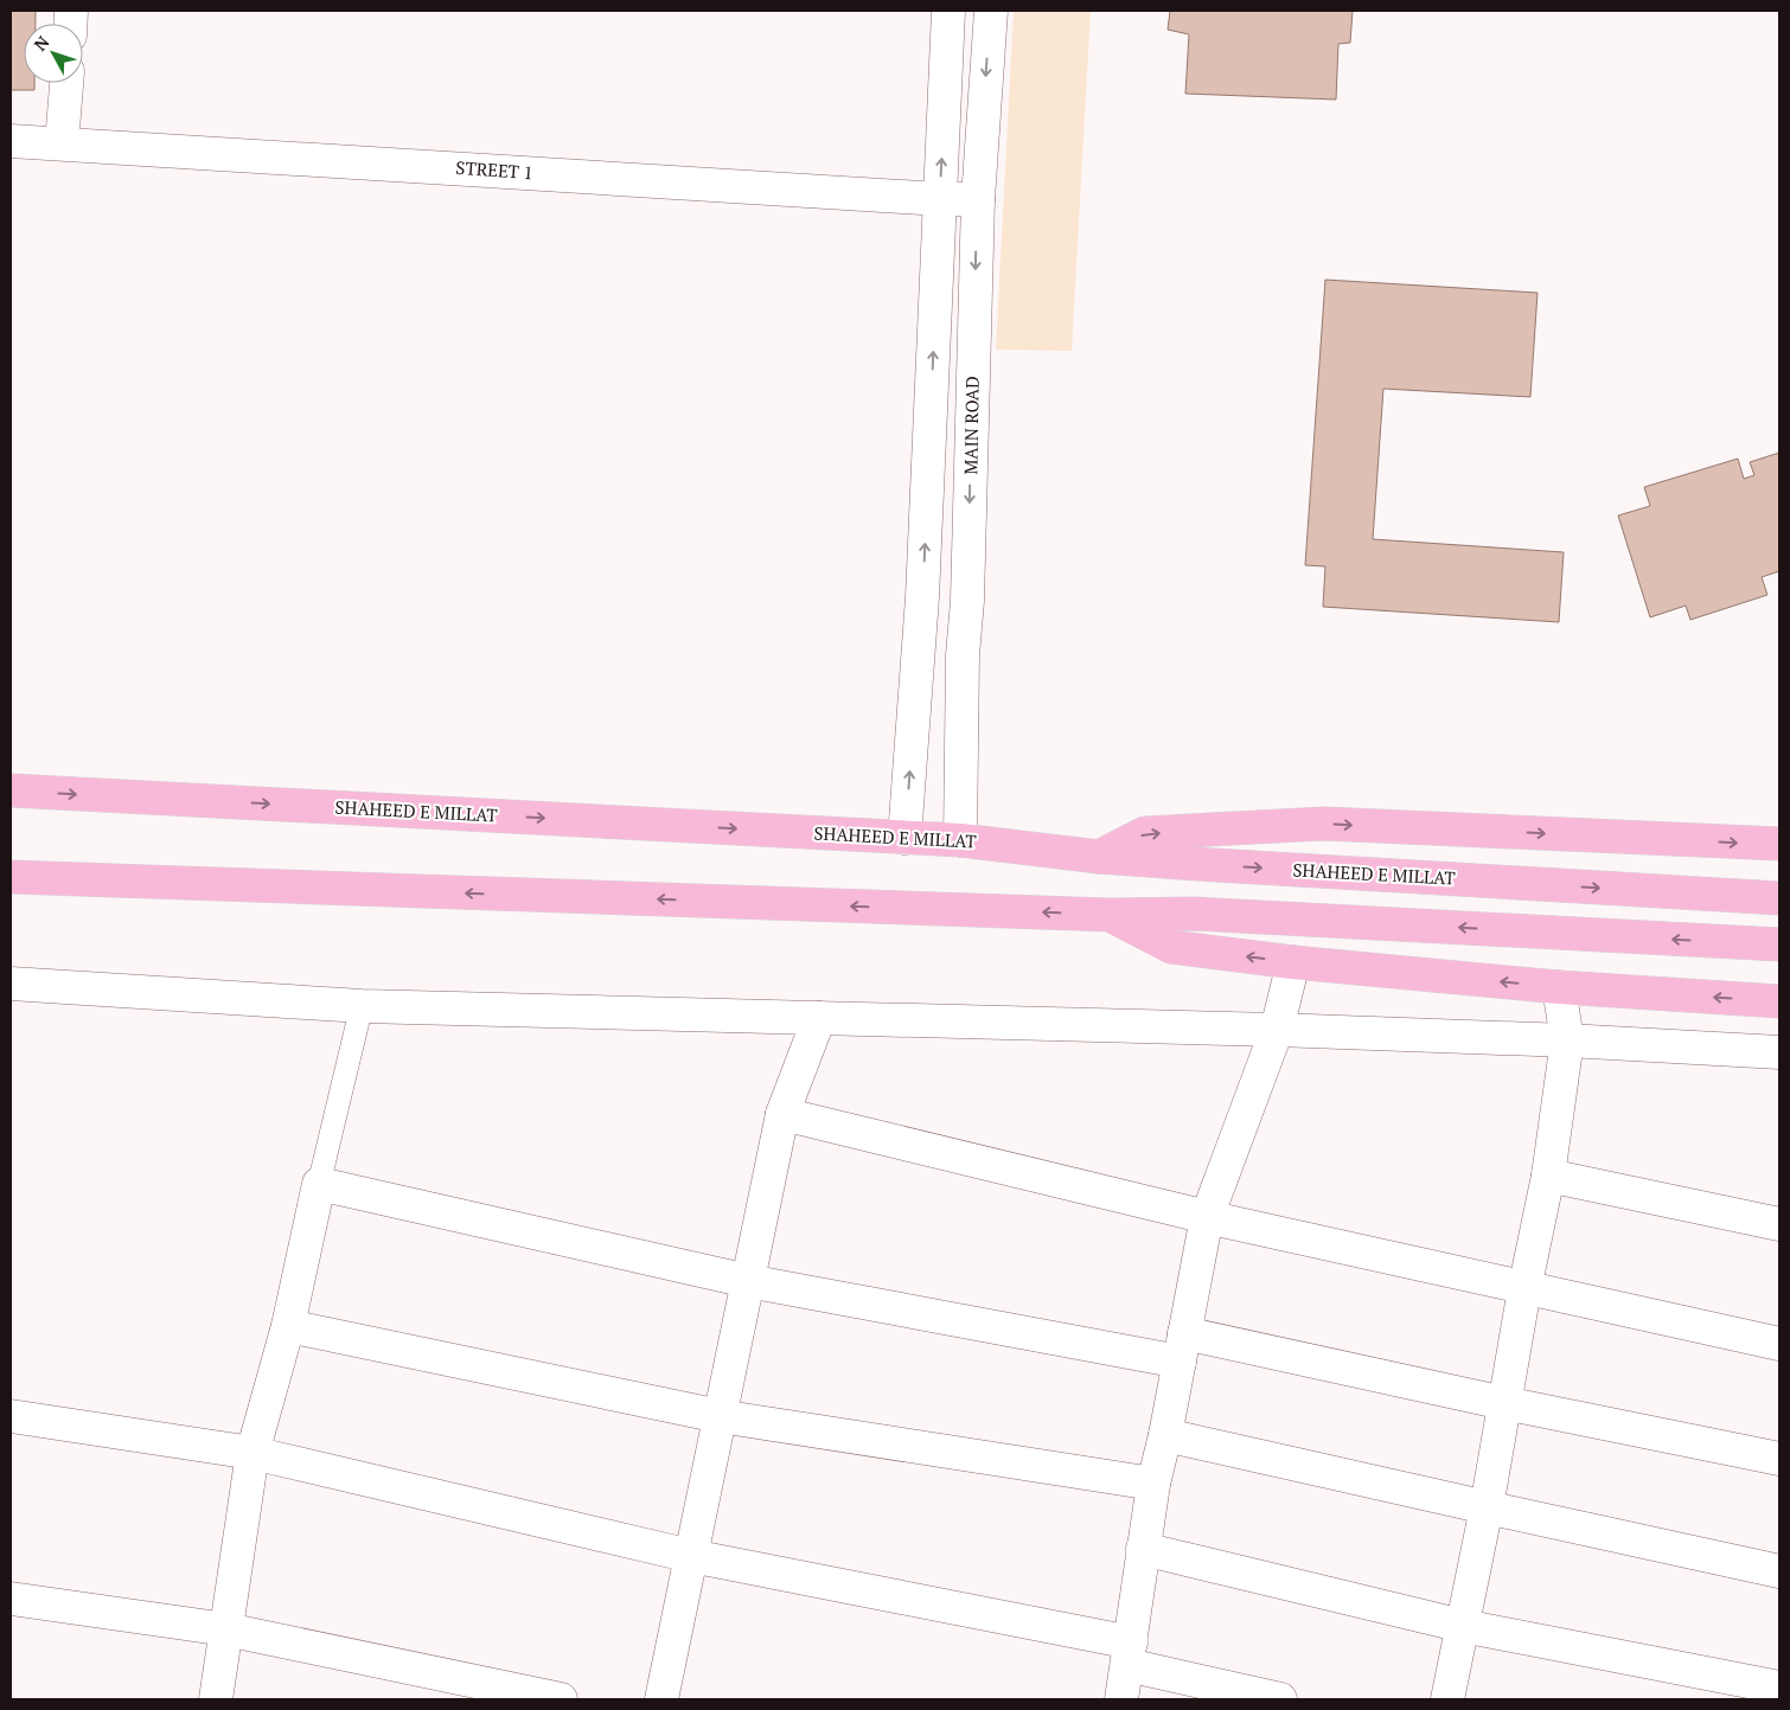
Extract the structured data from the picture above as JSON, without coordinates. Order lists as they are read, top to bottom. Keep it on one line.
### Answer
{"streets":{"main road":["SHAHEED E MILLAT"],"street":["STREET 1","MAIN ROAD"]},"crossings":[["STREET 1","MAIN ROAD"],["MAIN ROAD","SHAHEED E MILLAT"]],"north":"top left"}
